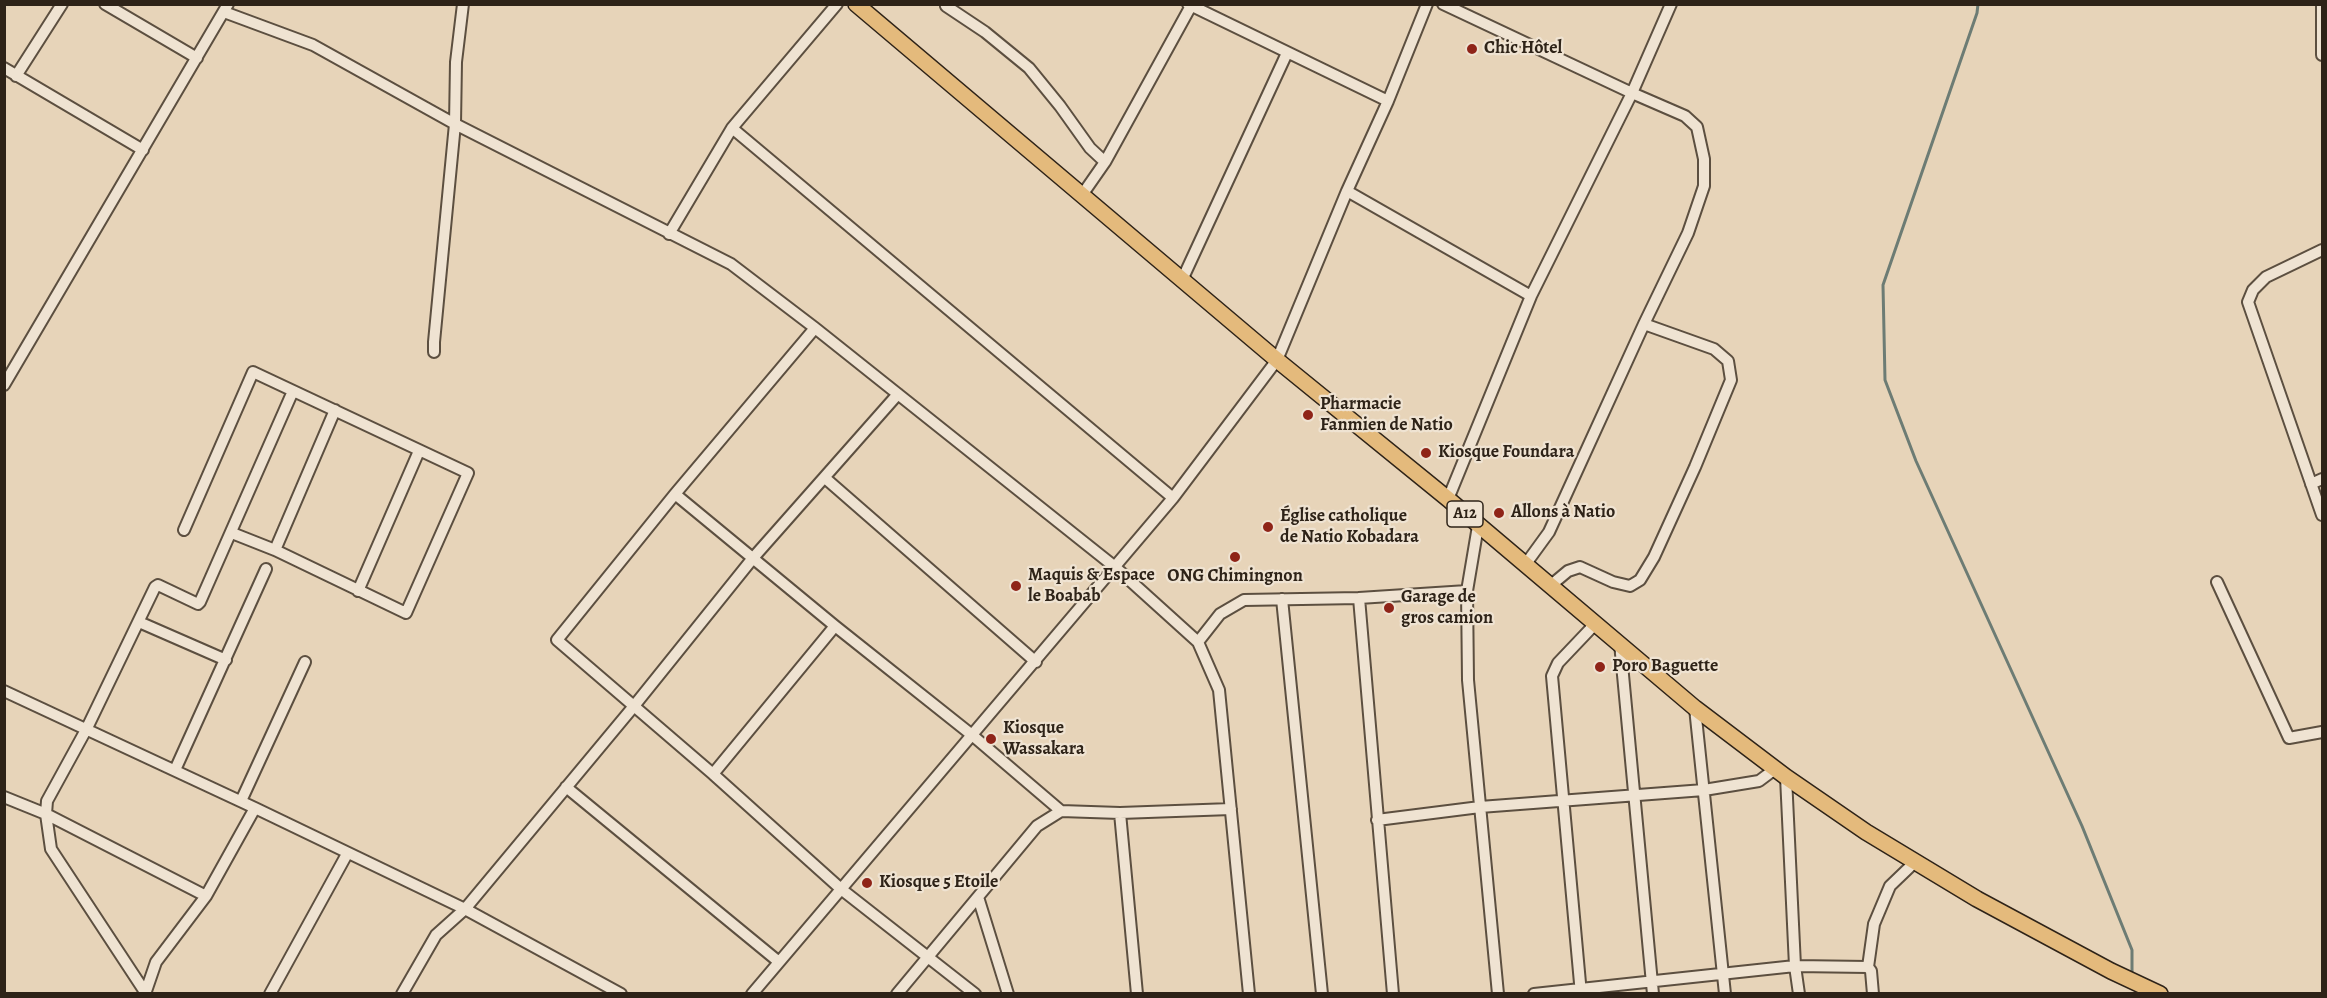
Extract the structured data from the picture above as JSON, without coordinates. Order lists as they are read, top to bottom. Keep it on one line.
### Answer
{"streets":{"main road":["A12"]},"places":["Chic Hôtel","Pharmacie Fanmien de Natio","Kiosque Foundara","Allons à Natio","Église catholique de Natio Kobadara","ONG Chimingnon","Maquis & Espace le Boabab","Garage de gros camion","Poro Baguette","Kiosque Wassakara","Kiosque 5 Etoile"]}
